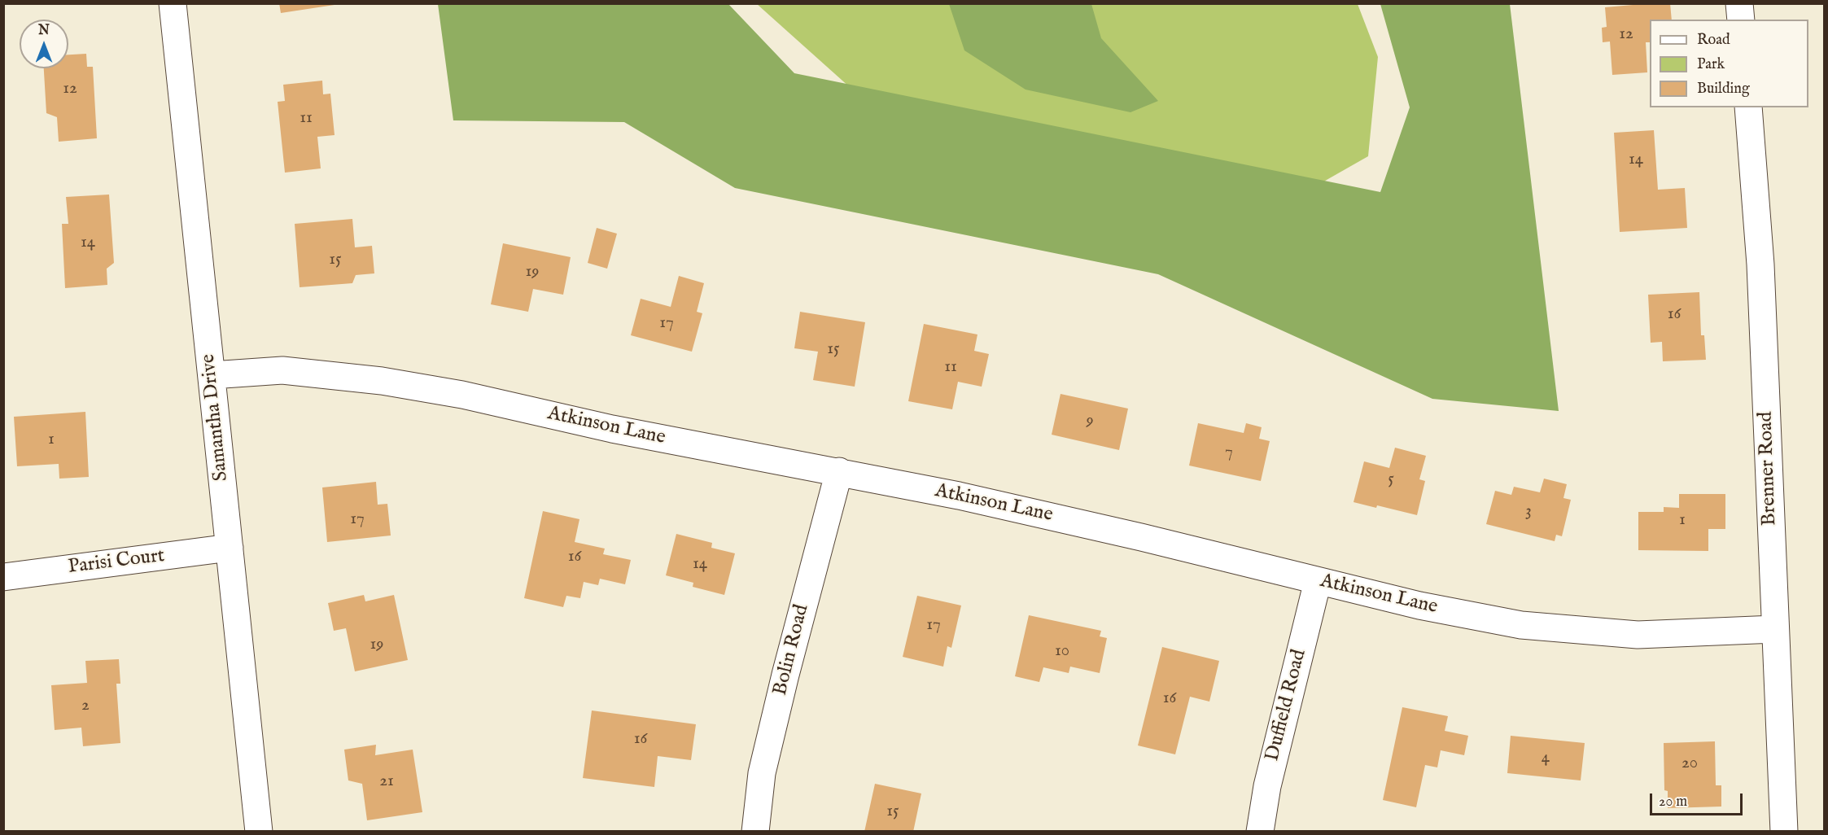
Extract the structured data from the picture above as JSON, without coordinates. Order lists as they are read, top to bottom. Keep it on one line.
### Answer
{"streets":{"street":["Samantha Drive","Atkinson Lane","Brenner Road","Parisi Court","Bolin Road","Duffield Road"]},"crossings":[["Samantha Drive","Atkinson Lane"],["Samantha Drive","Parisi Court"],["Atkinson Lane","Brenner Road"],["Atkinson Lane","Bolin Road"],["Atkinson Lane","Duffield Road"]],"house_numbers":["12","12","11","14","14","15","19","16","17","15","11","9","1","7","5","3","17","1","16","14","17","19","10","16","2","16","4","20","21","15"],"legend":["Road","Park","Building"],"scale_bar":"20 m","north":"top"}
